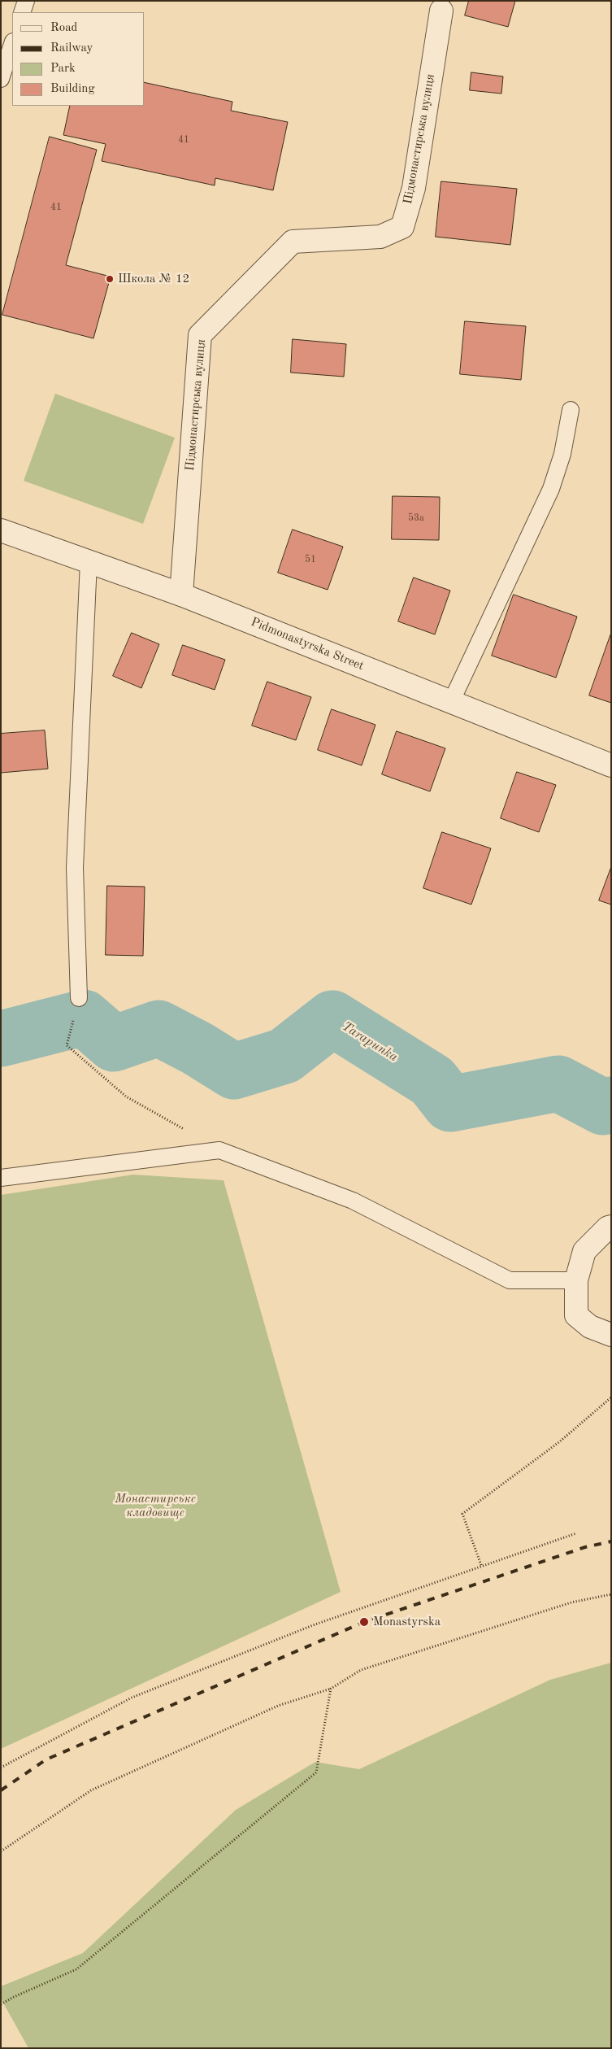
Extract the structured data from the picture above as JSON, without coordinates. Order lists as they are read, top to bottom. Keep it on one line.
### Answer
{"streets":{"street":["Підмонастирська вулиця","Pidmonastyrska Street"]},"crossings":[["Підмонастирська вулиця","Pidmonastyrska Street"]],"water":["Tarapunka"],"parks":["Монастирське кладовище"],"places":["Школа № 12","Monastyrska"],"house_numbers":["41","41","53а","51"],"legend":["Road","Railway","Park","Building"]}
